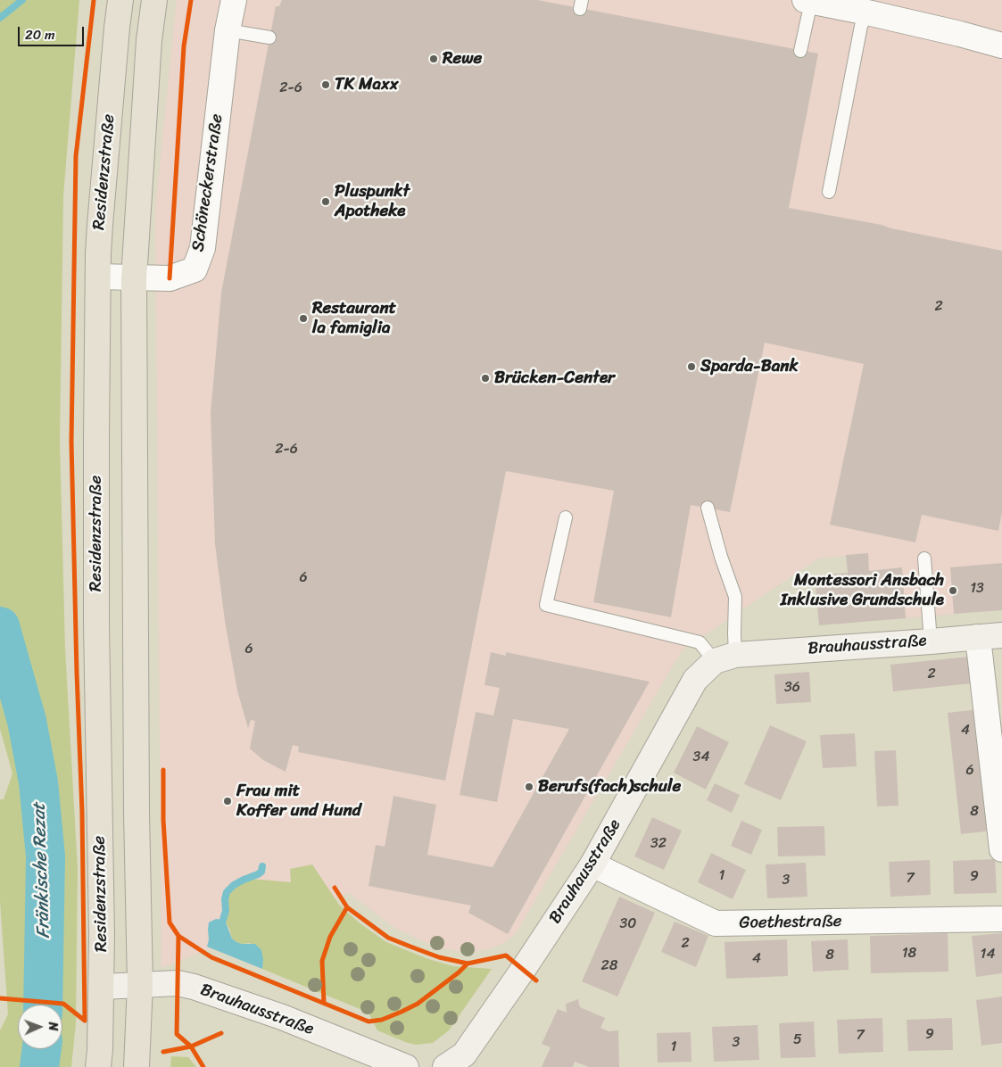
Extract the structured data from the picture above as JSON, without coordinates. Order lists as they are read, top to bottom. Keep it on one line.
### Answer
{"streets":{"main road":["Residenzstraße","Brauhausstraße"],"street":["Schöneckerstraße","Goethestraße"]},"crossings":[["Residenzstraße","Schöneckerstraße"],["Residenzstraße","Brauhausstraße"],["Brauhausstraße","Goethestraße"]],"water":["Fränkische Rezat"],"places":["Rewe","TK Maxx","Pluspunkt Apotheke","Restaurant la famiglia","Sparda-Bank","Brücken-Center","Montessori Ansbach Inklusive Grundschule","Berufs(fach)schule","Frau mit Koffer und Hund"],"house_numbers":["2-6","2","2-6","6","13","6","2","36","4","34","6","8","32","1","9","7","3","30","2","18","14","8","4","28","9","7","5","3","1"],"scale_bar":"20 m","north":"right"}
